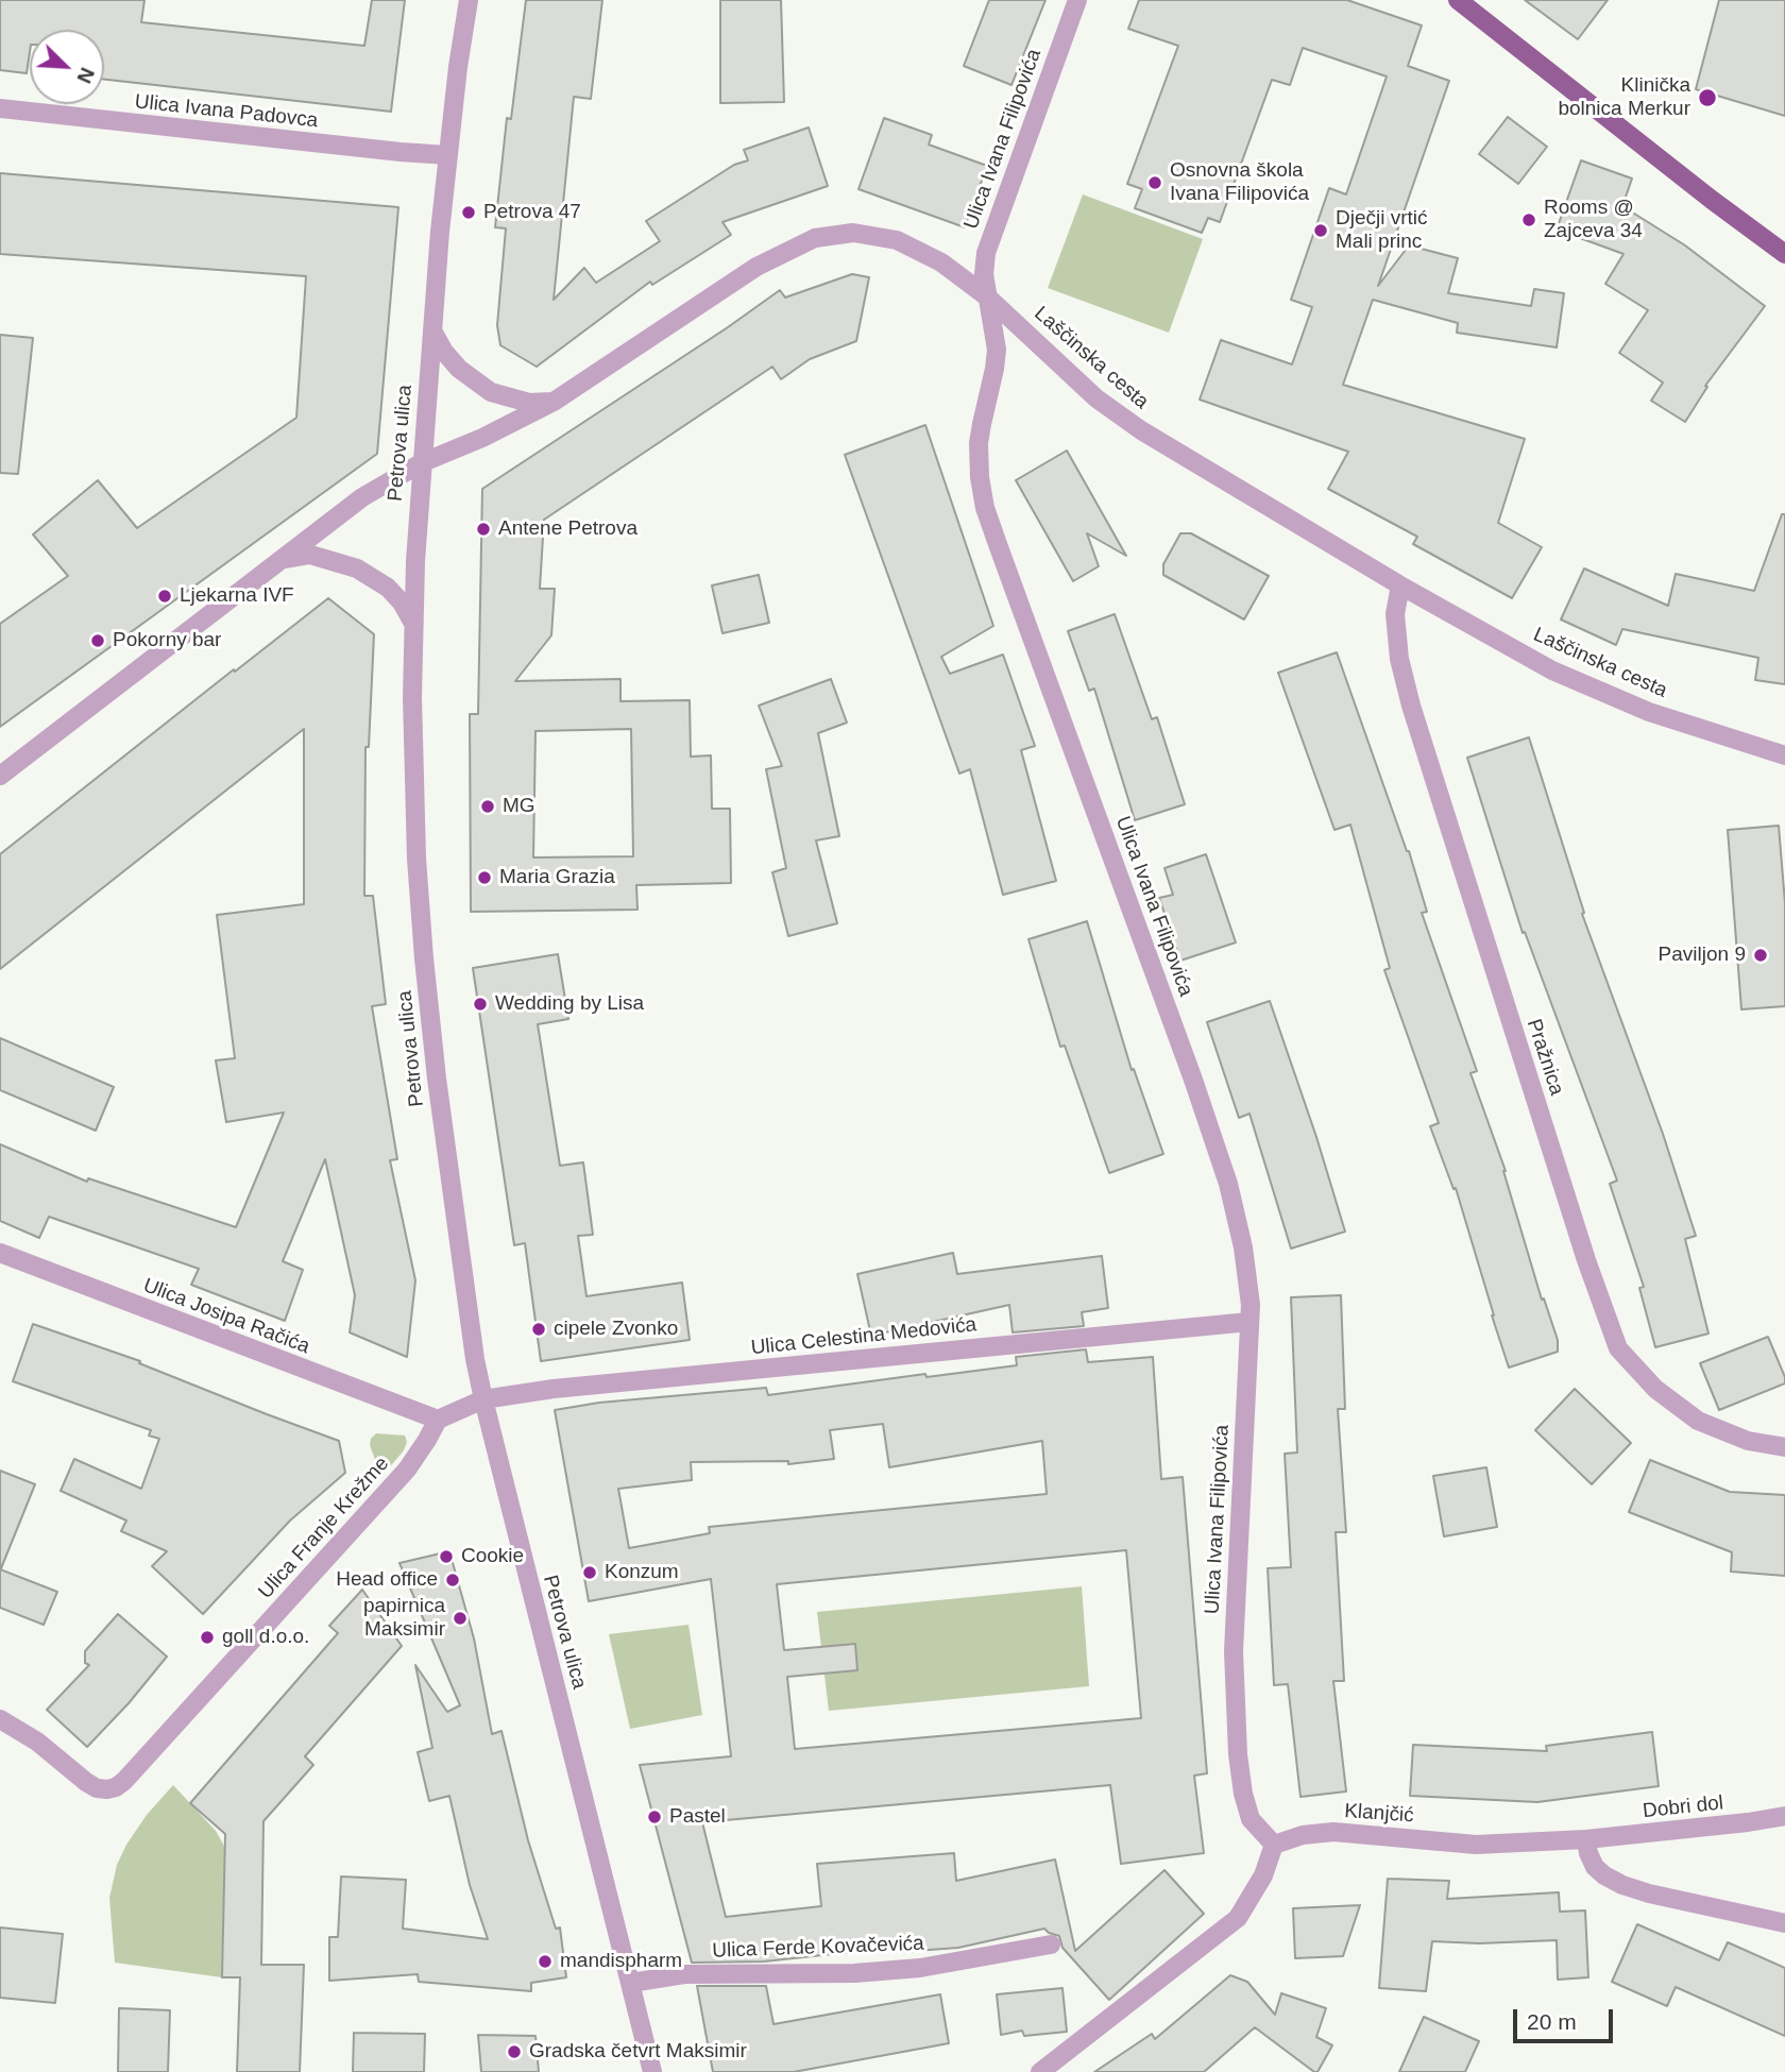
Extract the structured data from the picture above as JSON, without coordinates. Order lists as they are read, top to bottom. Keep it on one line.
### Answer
{"streets":{"street":["Ulica Ivana Padovca","Ulica Ivana Filipovića","Laščinska cesta","Petrova ulica","Pražnica","Ulica Josipa Račića","Ulica Celestina Medovića","Ulica Franje Krežme","Dobri dol","Klanjčić","Ulica Ferde Kovačevića"]},"crossings":[["Ulica Ivana Padovca","Petrova ulica"],["Ulica Ivana Filipovića","Laščinska cesta"],["Ulica Ivana Filipovića","Ulica Celestina Medovića"],["Ulica Ivana Filipovića","Klanjčić"],["Laščinska cesta","Petrova ulica"],["Laščinska cesta","Pražnica"],["Petrova ulica","Ulica Celestina Medovića"],["Petrova ulica","Ulica Ferde Kovačevića"],["Ulica Josipa Račića","Ulica Franje Krežme"],["Dobri dol","Klanjčić"]],"places":["Klinička bolnica Merkur","Osnovna škola Ivana Filipovića","Petrova 47","Rooms @ Zajceva 34","Dječji vrtić Mali princ","Antene Petrova","Ljekarna IVF","Pokorny bar","MG","Maria Grazia","Paviljon 9","Wedding by Lisa","cipele Zvonko","Cookie","Konzum","Head office","papirnica Maksimir","goll d.o.o.","Pastel","mandispharm","Gradska četvrt Maksimir"],"scale_bar":"20 m","north":"bottom right"}
